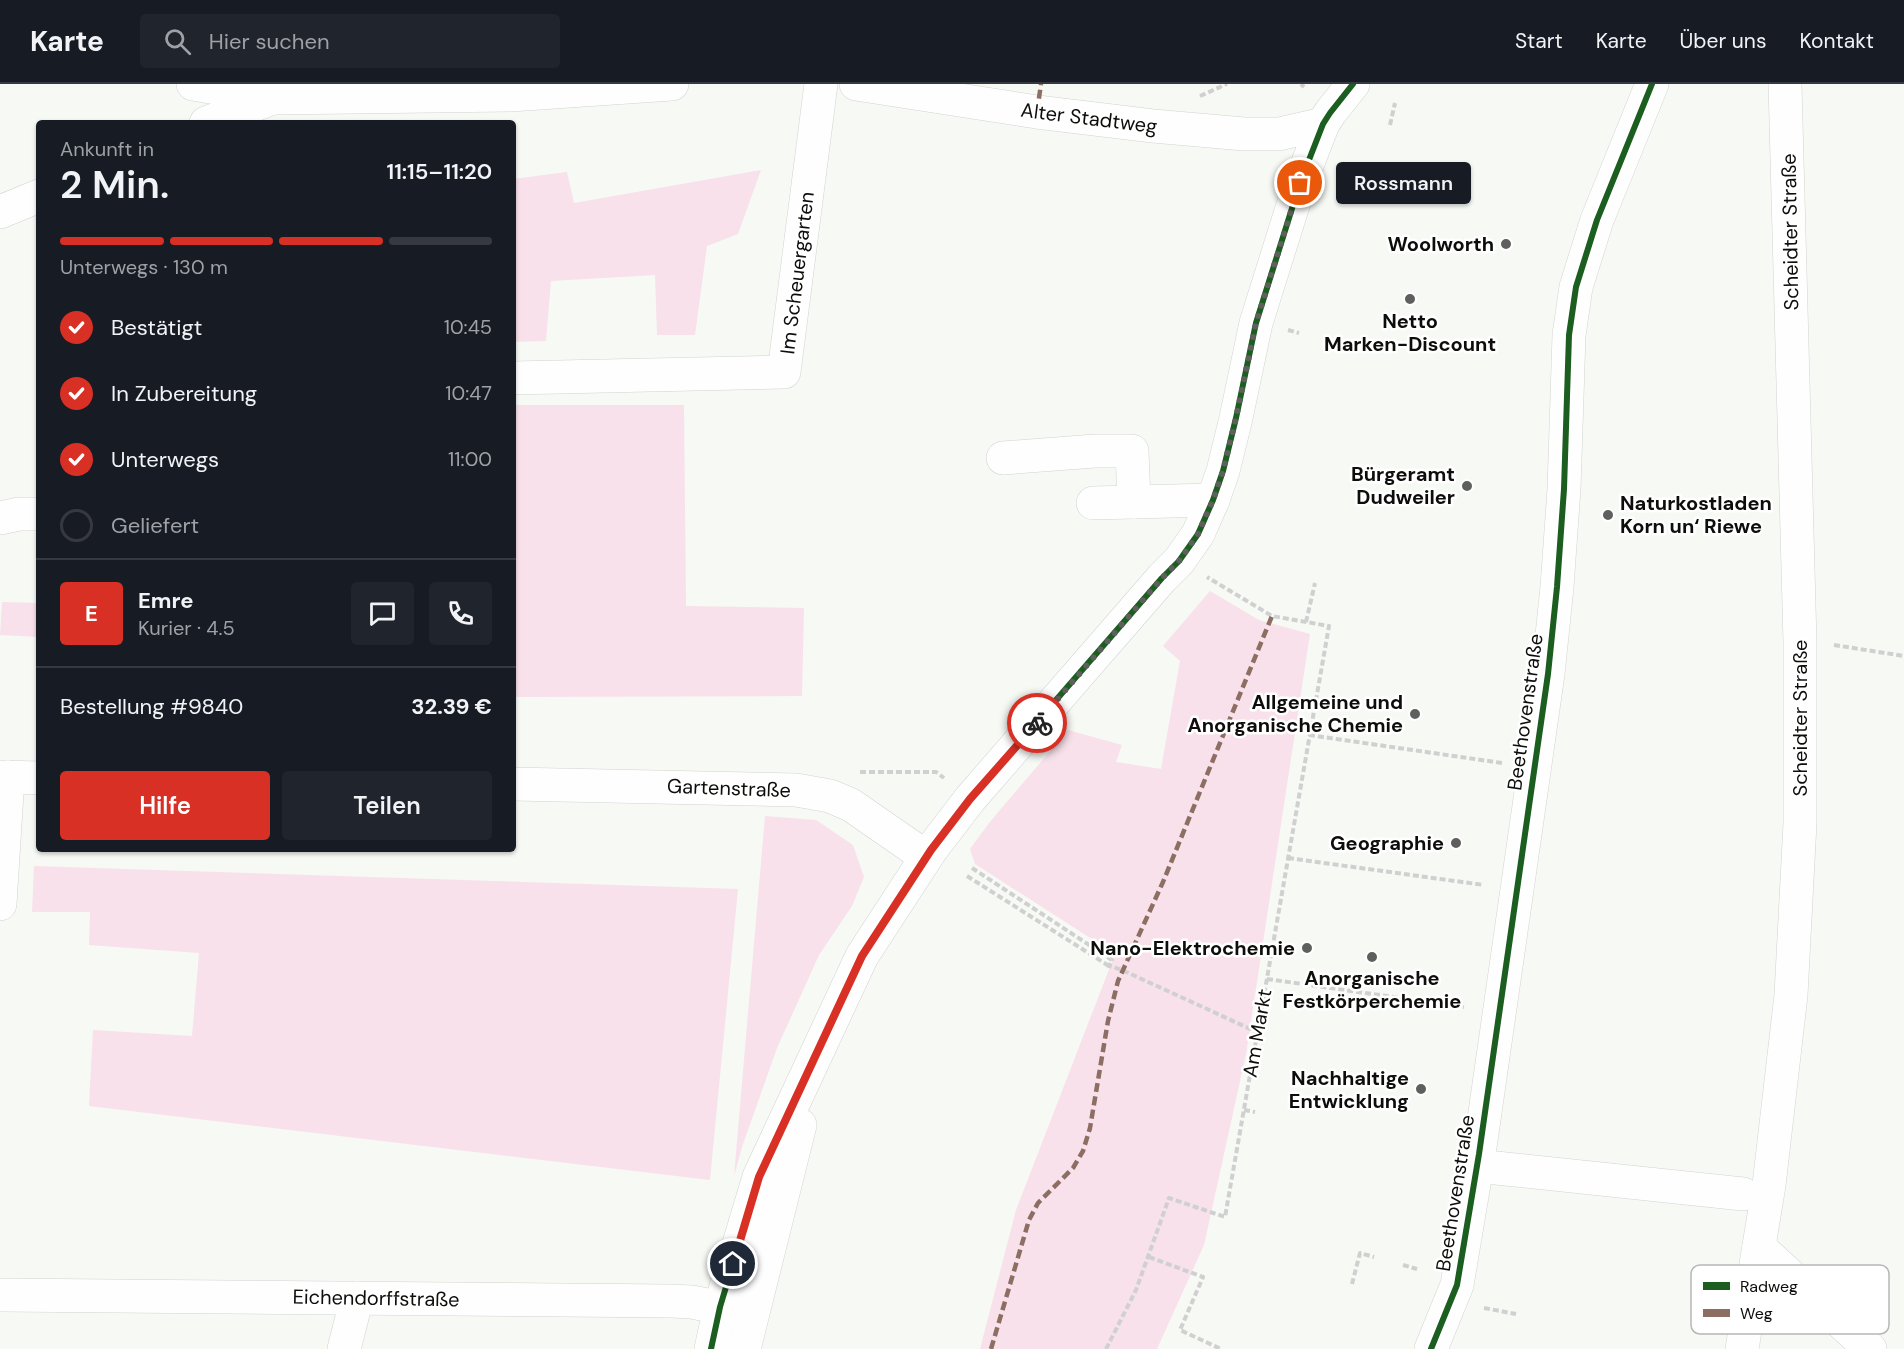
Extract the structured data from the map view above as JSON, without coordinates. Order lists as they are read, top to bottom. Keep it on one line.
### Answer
{"streets":{"street":["Alter Stadtweg","Scheidter Straße","Im Scheuergarten","Beethovenstraße","Gartenstraße","Eichendorffstraße"],"path":["Am Markt"]},"places":["Rossmann","Woolworth","Netto Marken-Discount","Bürgeramt Dudweiler","Naturkostladen Korn un‘ Riewe","Allgemeine und Anorganische Chemie","Geographie","Nano-Elektrochemie","Anorganische Festkörperchemie","Nachhaltige Entwicklung"],"legend":["Radweg","Weg"],"page":{"header":"Karte","search":"Hier suchen","nav":["Start","Karte","Über uns","Kontakt"],"heading":["2 Min.","Ankunft in","11:15–11:20"],"panel":["Emre","Kurier · 4.5","Bestellung #9840","32.39 €"],"bubble":"Rossmann","bar":"Unterwegs · 130 m","list":[["Bestätigt","10:45"],["In Zubereitung","10:47"],["Unterwegs","11:00"],"Geliefert"],"round":"E","buttons":["Hilfe","Teilen"]}}
